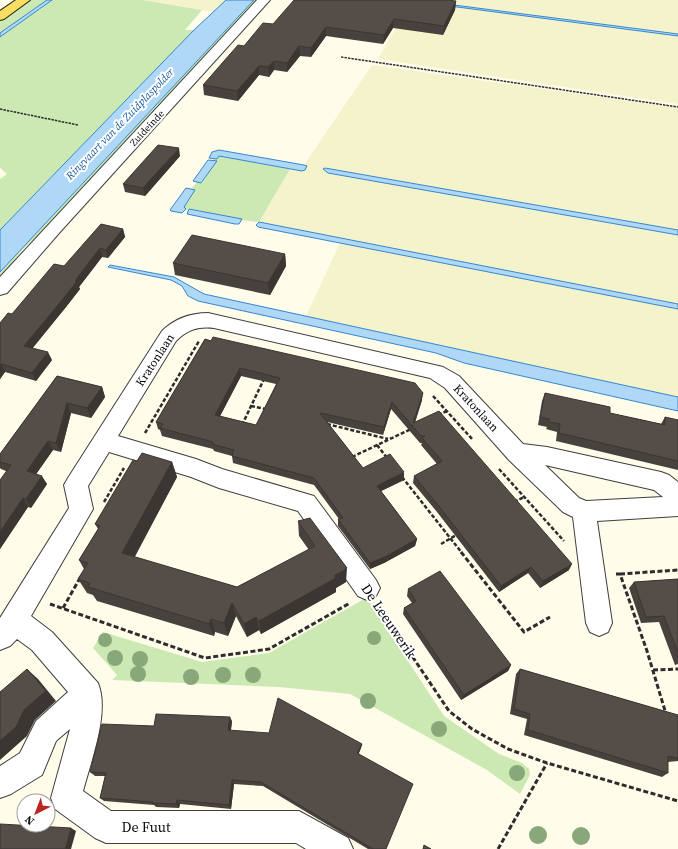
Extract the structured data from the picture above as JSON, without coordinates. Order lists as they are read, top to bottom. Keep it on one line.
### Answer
{"streets":{"street":["Zuideinde","Kratonlaan","De Leeuwerik","De Fuut"]},"crossings":[["Kratonlaan","De Leeuwerik"]],"water":["Ringvaart van de Zuidplaspolder"],"north":"bottom left"}
